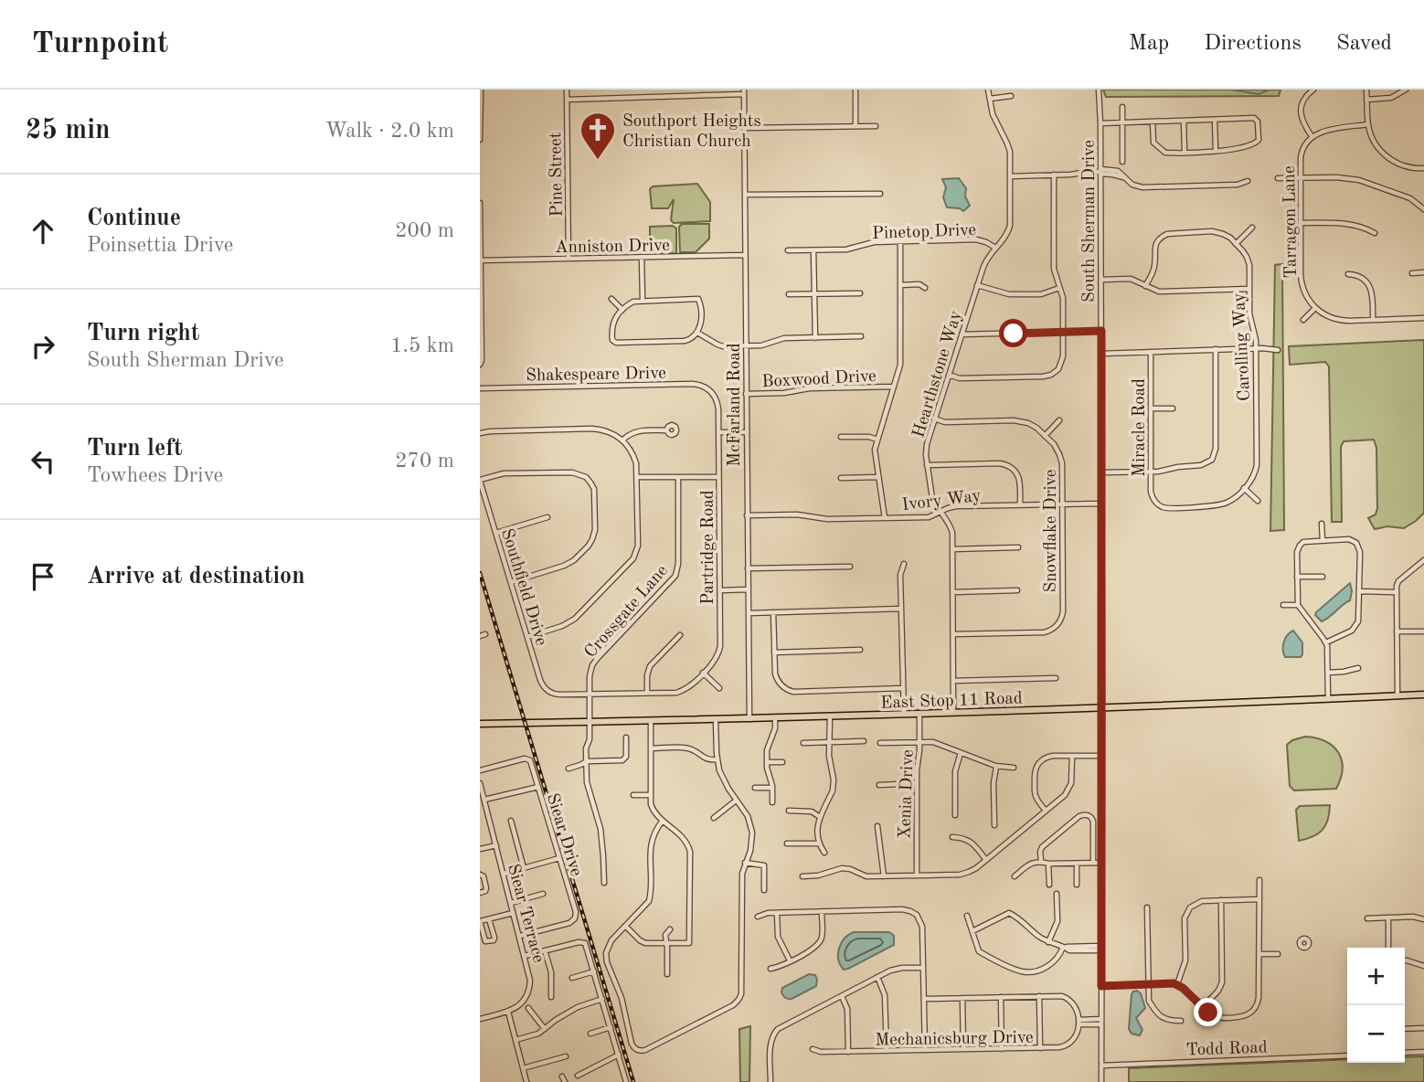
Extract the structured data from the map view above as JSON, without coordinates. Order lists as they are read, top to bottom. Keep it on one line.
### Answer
{"streets":{"main road":["East Stop 11 Road"],"street":["Pine Street","South Sherman Drive","Tarragon Lane","Pinetop Drive","Anniston Drive","Carolling Way","Shakespeare Drive","Hearthstone Way","Boxwood Drive","McFarland Road","Miracle Road","Ivory Way","Snowflake Drive","Partridge Road","Southfield Drive","Crossgate Lane","Xenia Drive","Siear Drive","Siear Terrace","Mechanicsburg Drive","Todd Road"]},"crossings":[["Pine Street","Anniston Drive"],["South Sherman Drive","Ivory Way"],["South Sherman Drive","East Stop 11 Road"],["South Sherman Drive","Todd Road"],["Pinetop Drive","Hearthstone Way"],["Anniston Drive","McFarland Road"],["Carolling Way","Miracle Road"],["Shakespeare Drive","Partridge Road"],["Hearthstone Way","Ivory Way"],["Hearthstone Way","Snowflake Drive"],["Hearthstone Way","East Stop 11 Road"],["Boxwood Drive","McFarland Road"],["McFarland Road","Ivory Way"],["McFarland Road","East Stop 11 Road"],["Ivory Way","Snowflake Drive"],["Southfield Drive","Crossgate Lane"],["Crossgate Lane","East Stop 11 Road"],["East Stop 11 Road","Xenia Drive"],["Siear Drive","Siear Terrace"]],"places":{"church":["Southport Heights Christian Church"]},"page":{"header":"Turnpoint","nav":["Map","Directions","Saved"],"heading":["25 min","Walk · 2.0 km"],"list":[["Continue","Poinsettia Drive","200 m"],["Turn right","South Sherman Drive","1.5 km"],["Turn left","Towhees Drive","270 m"],"Arrive at destination"],"map_buttons":["+","−"]}}
